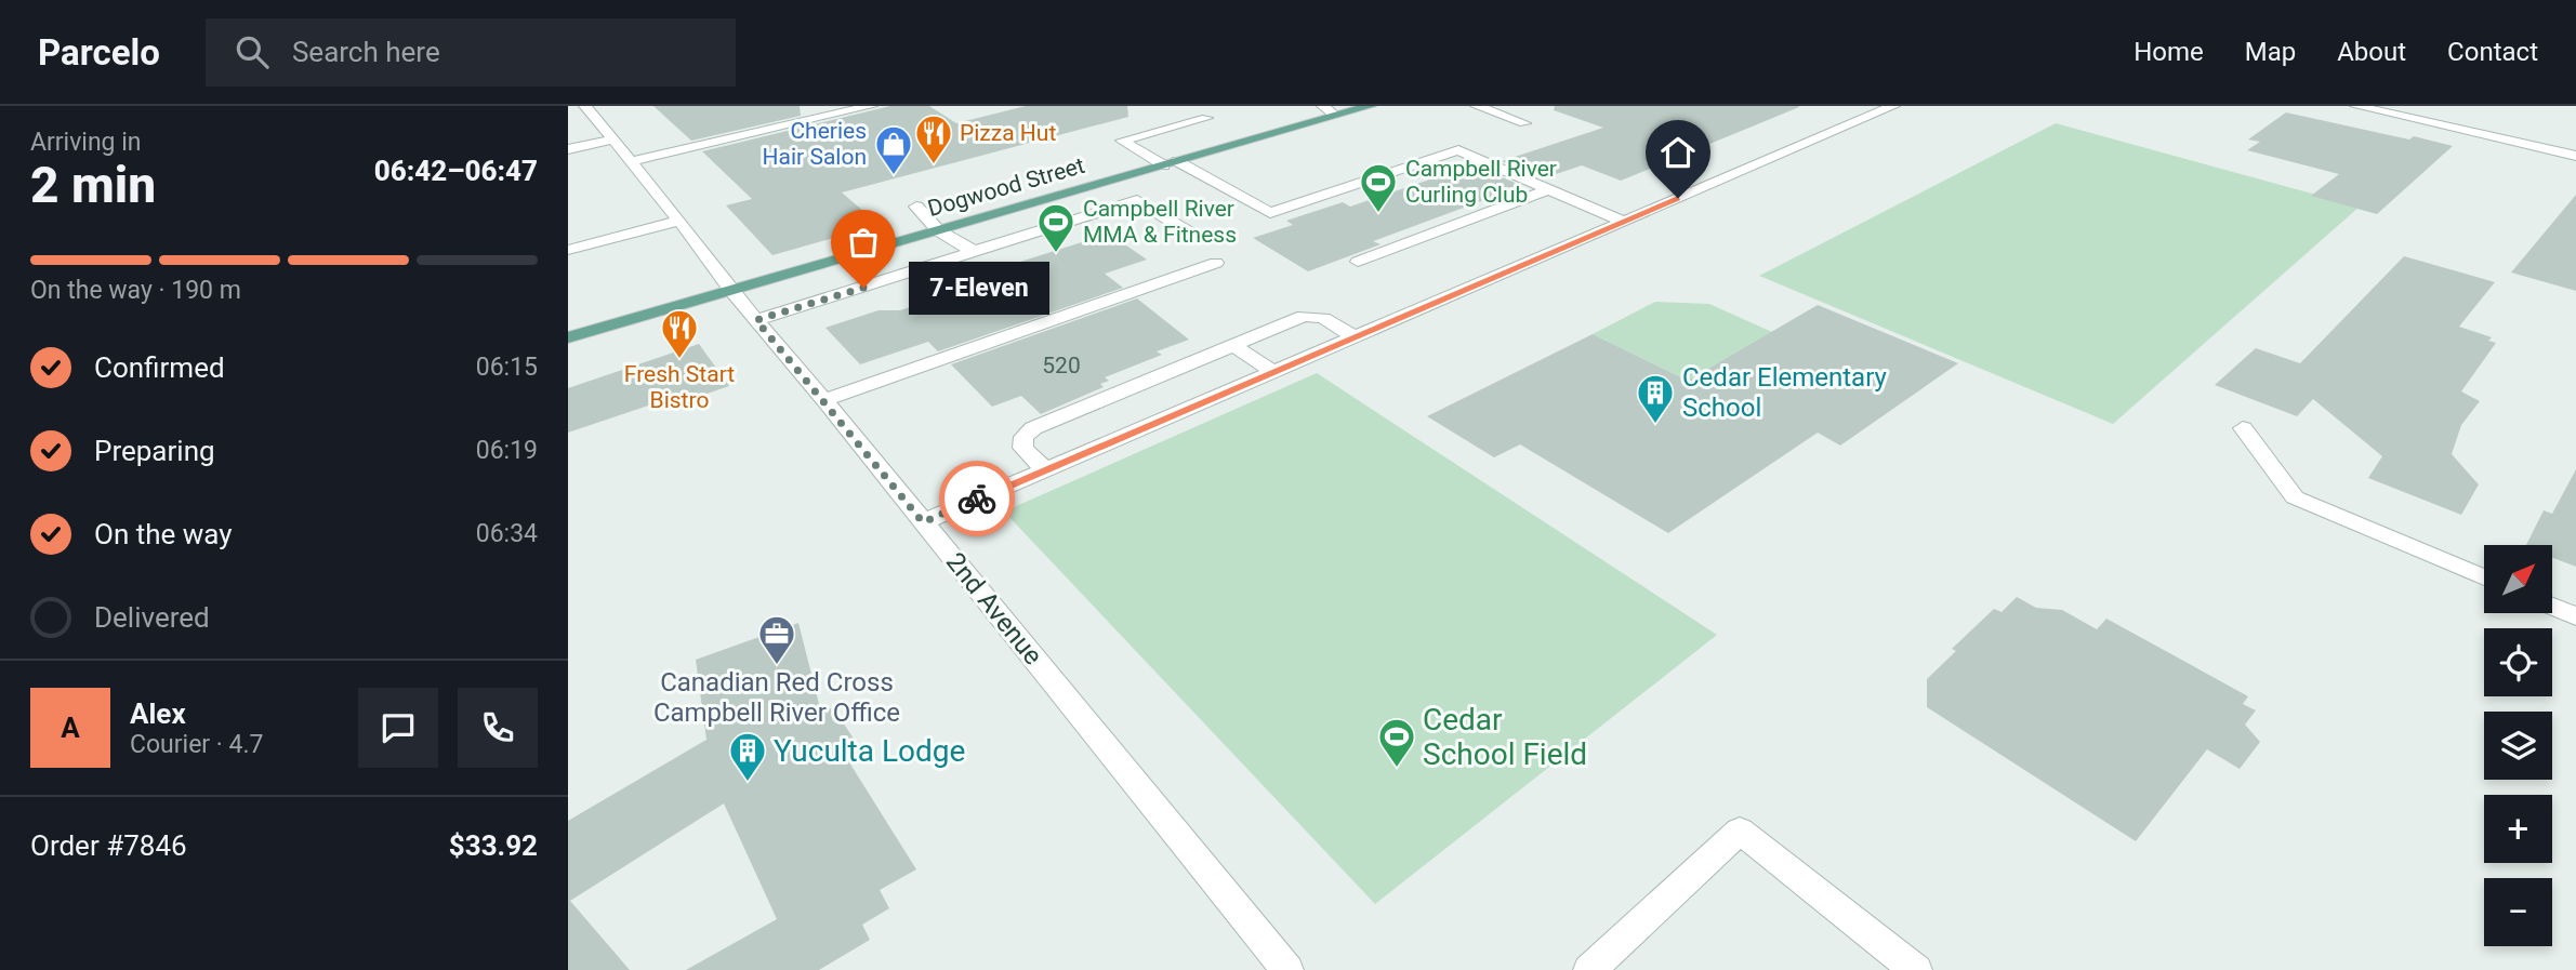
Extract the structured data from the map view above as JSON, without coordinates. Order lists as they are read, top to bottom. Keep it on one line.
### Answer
{"streets":{"main road":["Dogwood Street"],"street":["2nd Avenue"]},"crossings":[["Dogwood Street","2nd Avenue"]],"places":{"restaurant":["Pizza Hut","Fresh Start Bistro"],"shop":["Cheries Hair Salon"],"sports":["Campbell River Curling Club","Campbell River MMA & Fitness","Cedar School Field"],"other":["7-Eleven"],"building":["Cedar Elementary School","Yuculta Lodge"],"office":["Canadian Red Cross Campbell River Office"]},"house_numbers":["520"],"north":"top right","page":{"header":"Parcelo","search":"Search here","nav":["Home","Map","About","Contact"],"heading":["2 min","Arriving in","06:42–06:47"],"panel":["Alex","Courier · 4.7","Order #7846","$33.92"],"bar":"On the way · 190 m","bubble":"7-Eleven","list":[["Confirmed","06:15"],["Preparing","06:19"],["On the way","06:34"],"Delivered"],"map_buttons":["+","−"],"round":"A"}}
